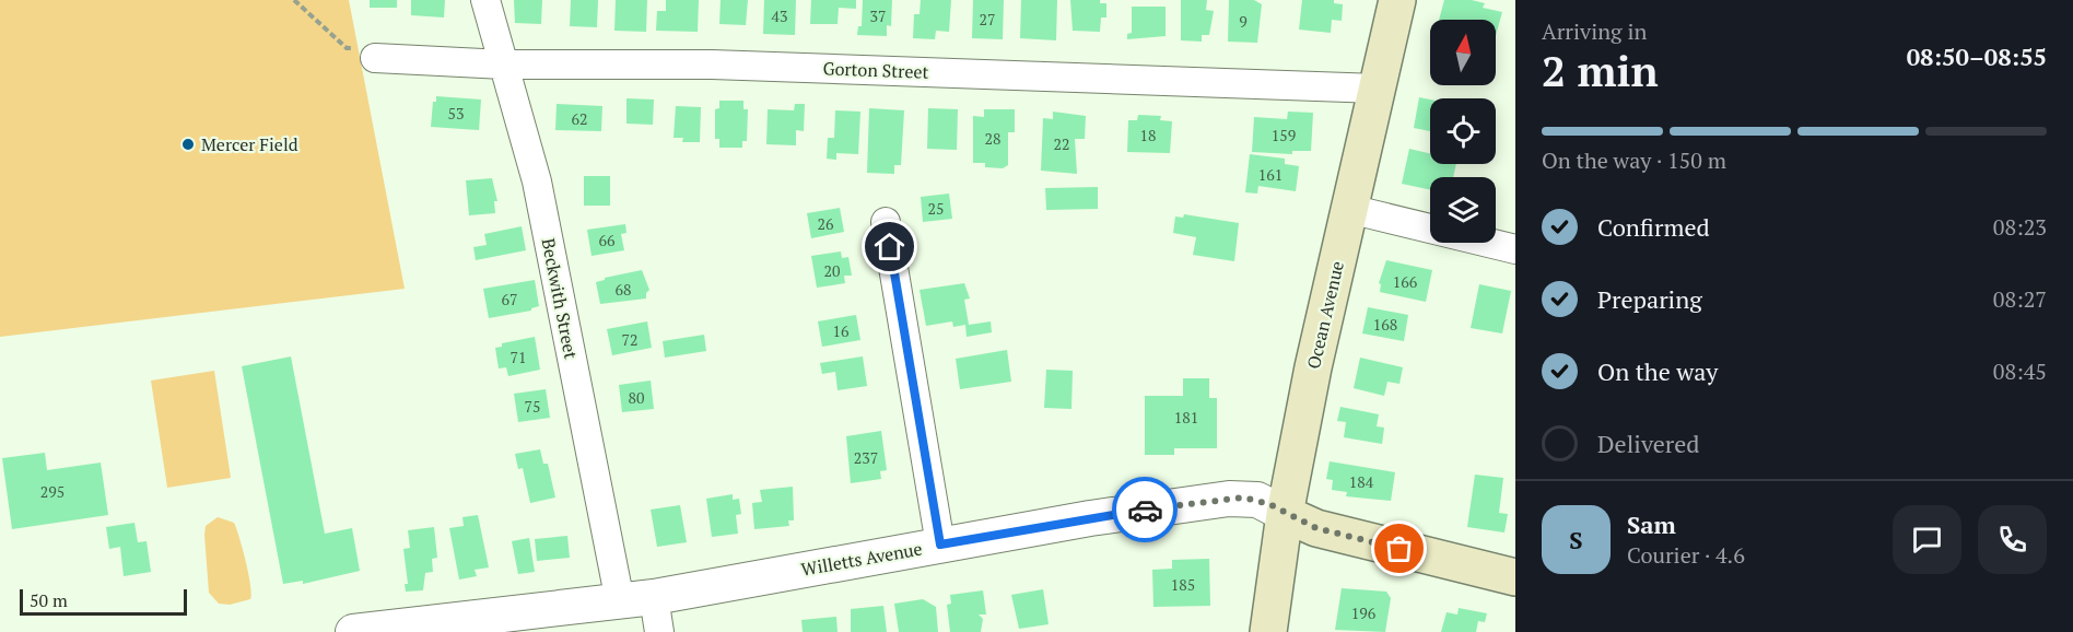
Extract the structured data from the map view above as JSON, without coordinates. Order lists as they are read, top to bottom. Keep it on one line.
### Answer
{"streets":{"main road":["Ocean Avenue","Willetts Avenue"],"street":["Gorton Street","Beckwith Street"]},"crossings":[["Gorton Street","Beckwith Street"],["Gorton Street","Ocean Avenue"],["Beckwith Street","Willetts Avenue"],["Ocean Avenue","Willetts Avenue"]],"places":["Mercer Field"],"house_numbers":["43","37","27","9","53","62","18","159","28","22","161","25","26","66","20","166","68","67","168","16","72","71","80","75","181","237","184","295","185","196"],"scale_bar":"50 m","north":"top","page":{"heading":["2 min","Arriving in","08:50–08:55"],"panel":["Sam","Courier · 4.6"],"bar":"On the way · 150 m","list":[["Confirmed","08:23"],["Preparing","08:27"],["On the way","08:45"],"Delivered"],"round":"S","scale":"50 m"}}
